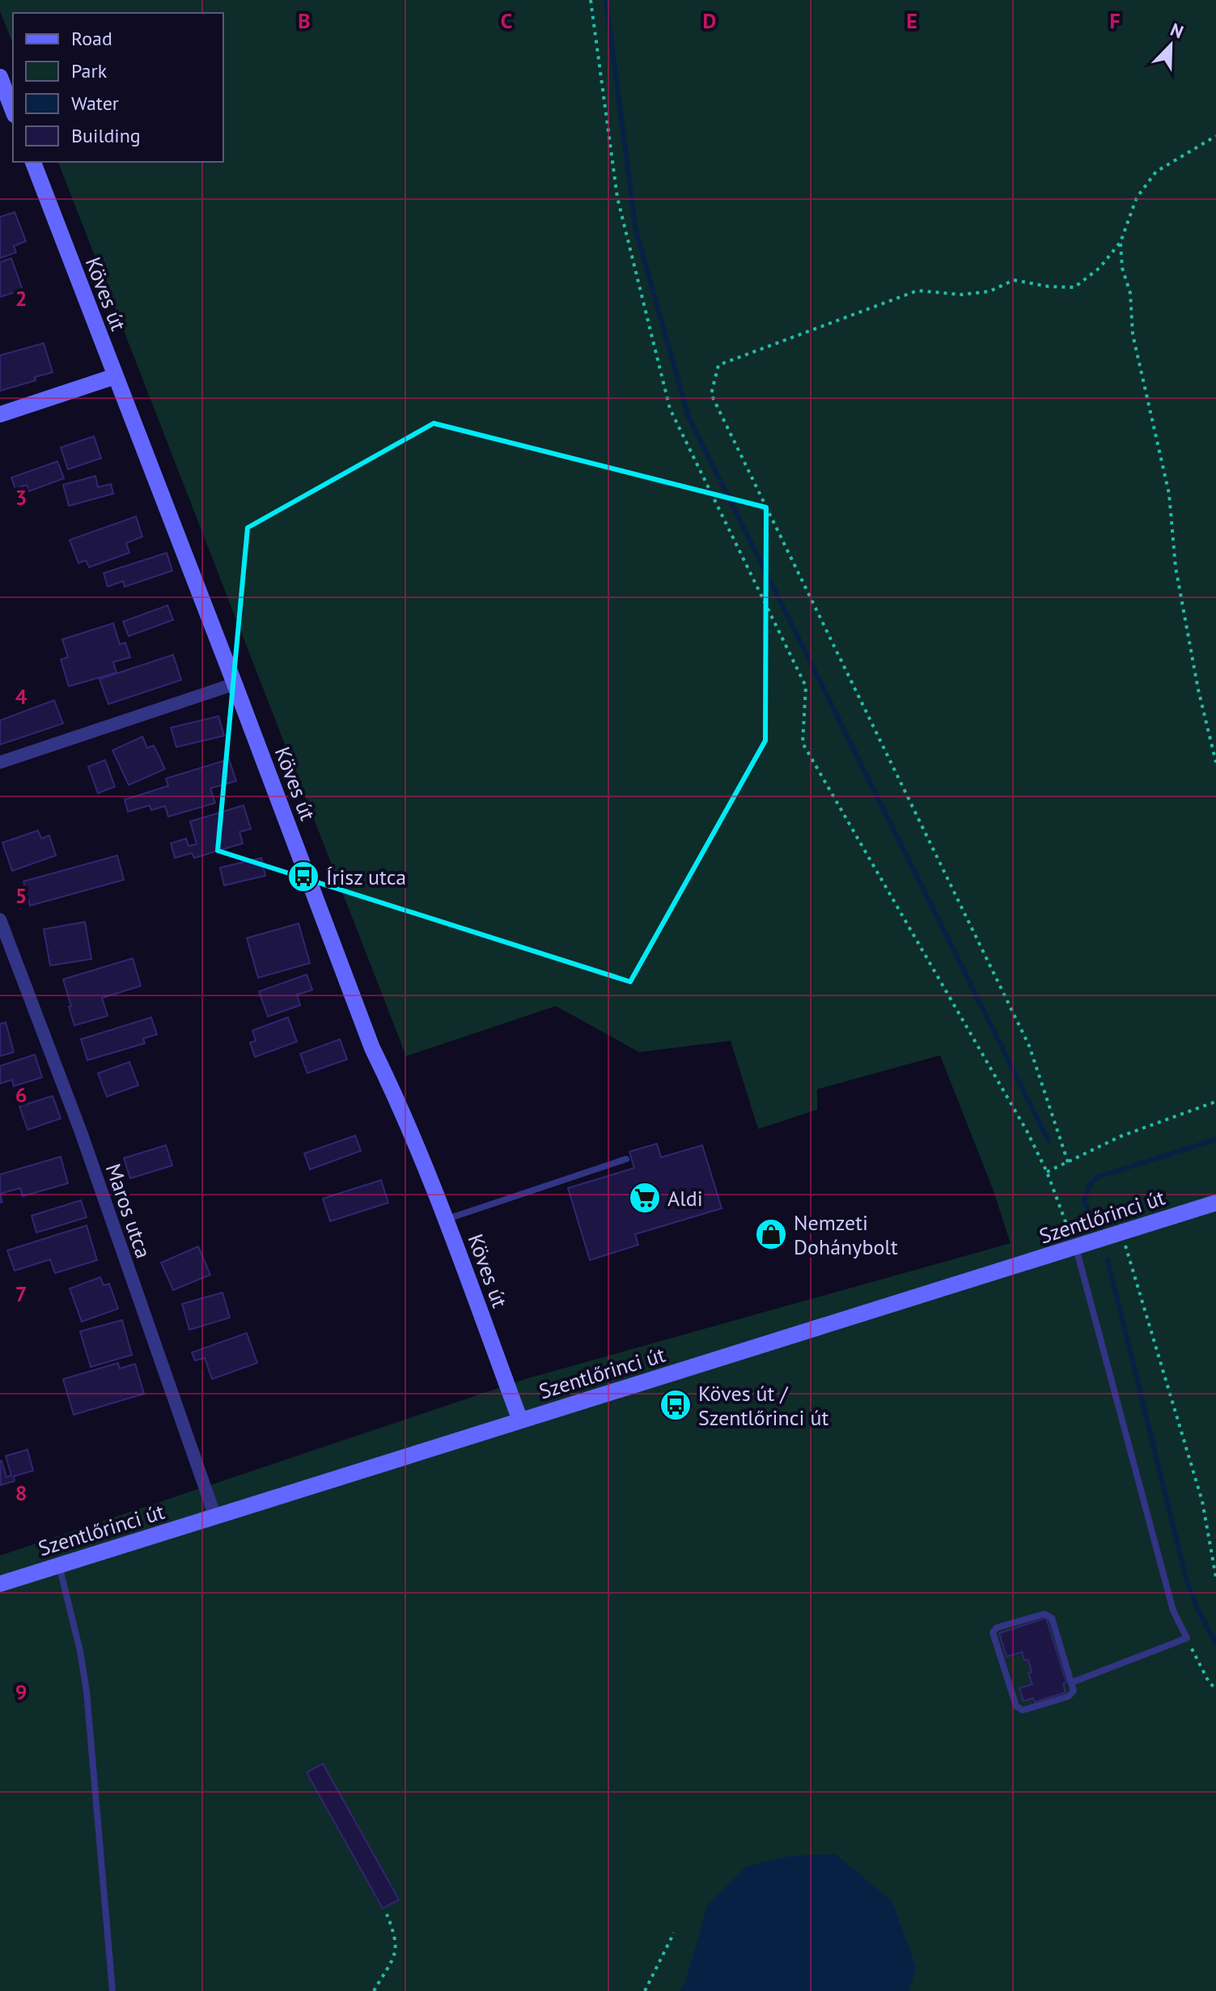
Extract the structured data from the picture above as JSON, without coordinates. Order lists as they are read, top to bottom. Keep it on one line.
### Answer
{"streets":{"street":["Köves út","Maros utca","Szentlőrinci út"]},"crossings":[["Köves út","Szentlőrinci út"],["Maros utca","Szentlőrinci út"]],"places":{"bus stop":["Írisz utca","Köves út / Szentlőrinci út"],"supermarket":["Aldi"],"shop":["Nemzeti Dohánybolt"]},"legend":["Road","Park","Water","Building"],"north":"top right","grid":{"columns":["B","C","D","E","F"],"rows":["2","3","4","5","6","7","8","9"]}}
